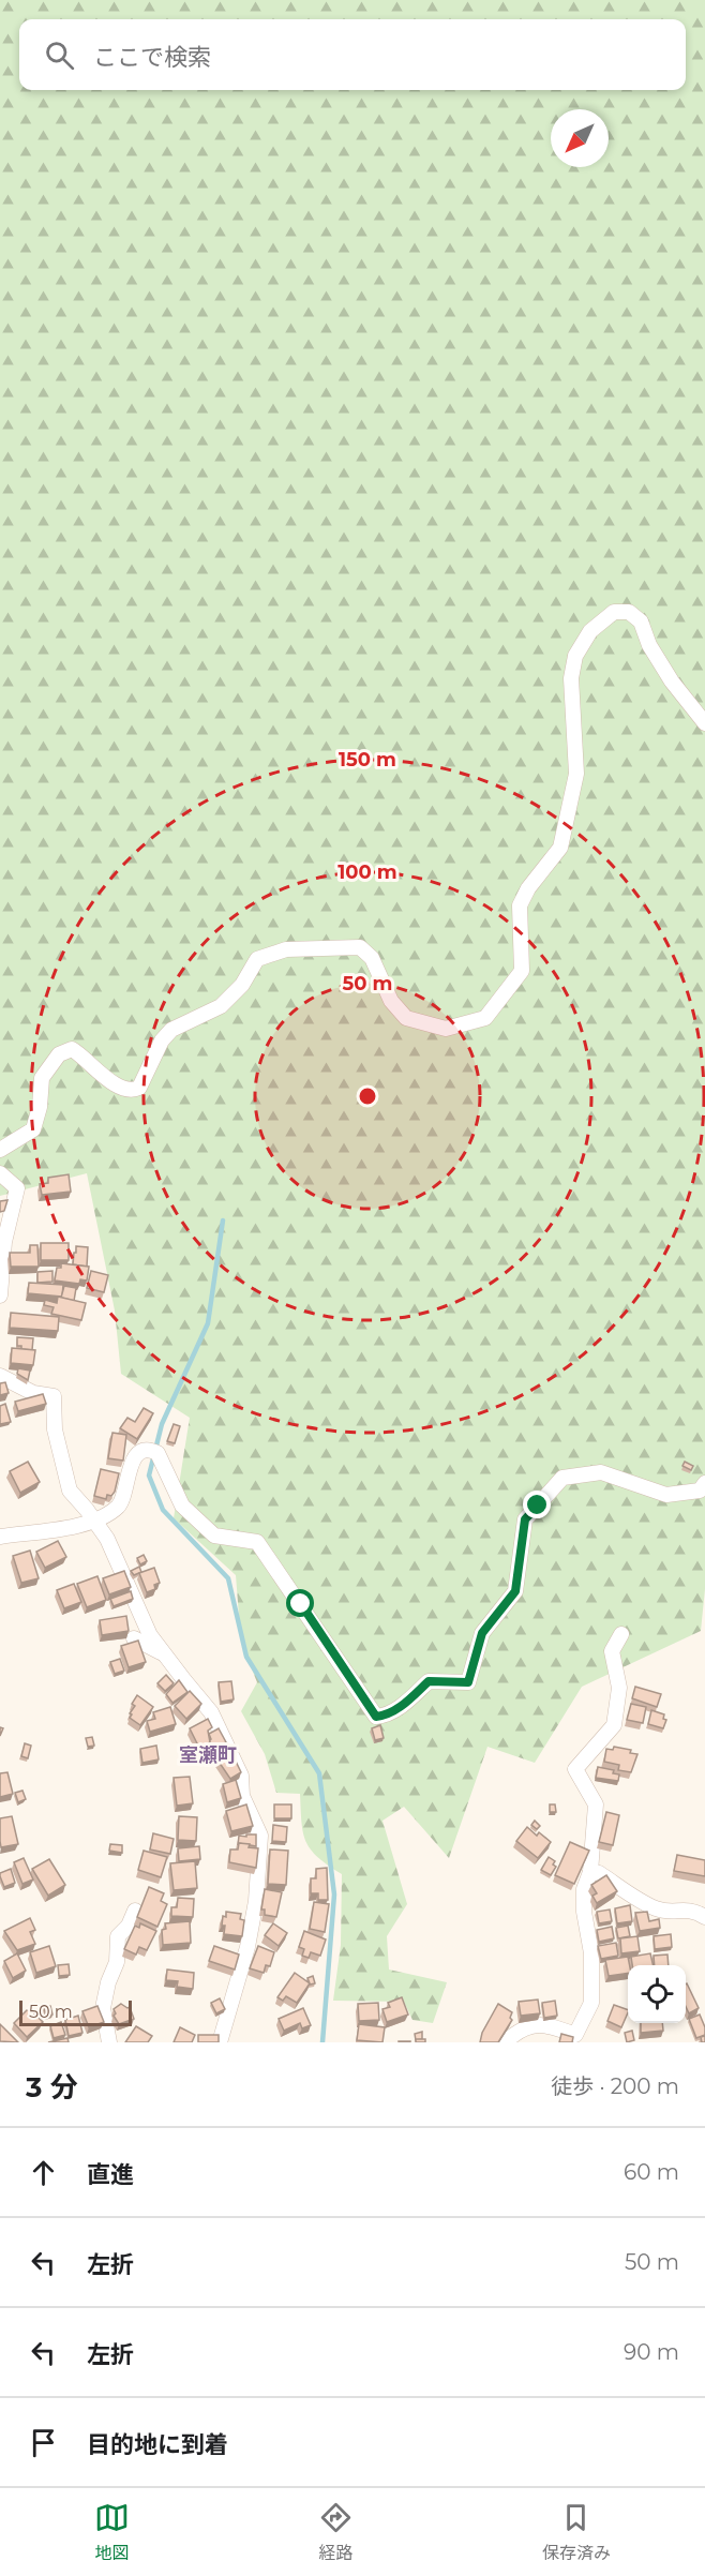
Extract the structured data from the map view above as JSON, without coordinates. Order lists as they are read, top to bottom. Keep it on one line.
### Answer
{"districts":["室瀬町"],"scale_bar":"50 m","north":"bottom left","page":{"search":"ここで検索","scale":"50 m","heading":["3 分","徒歩 · 200 m"],"list":[["直進","60 m"],["左折","50 m"],["左折","90 m"],"目的地に到着"],"nav":["地図","経路","保存済み"]},"rings":["150 m","100 m","50 m"]}
